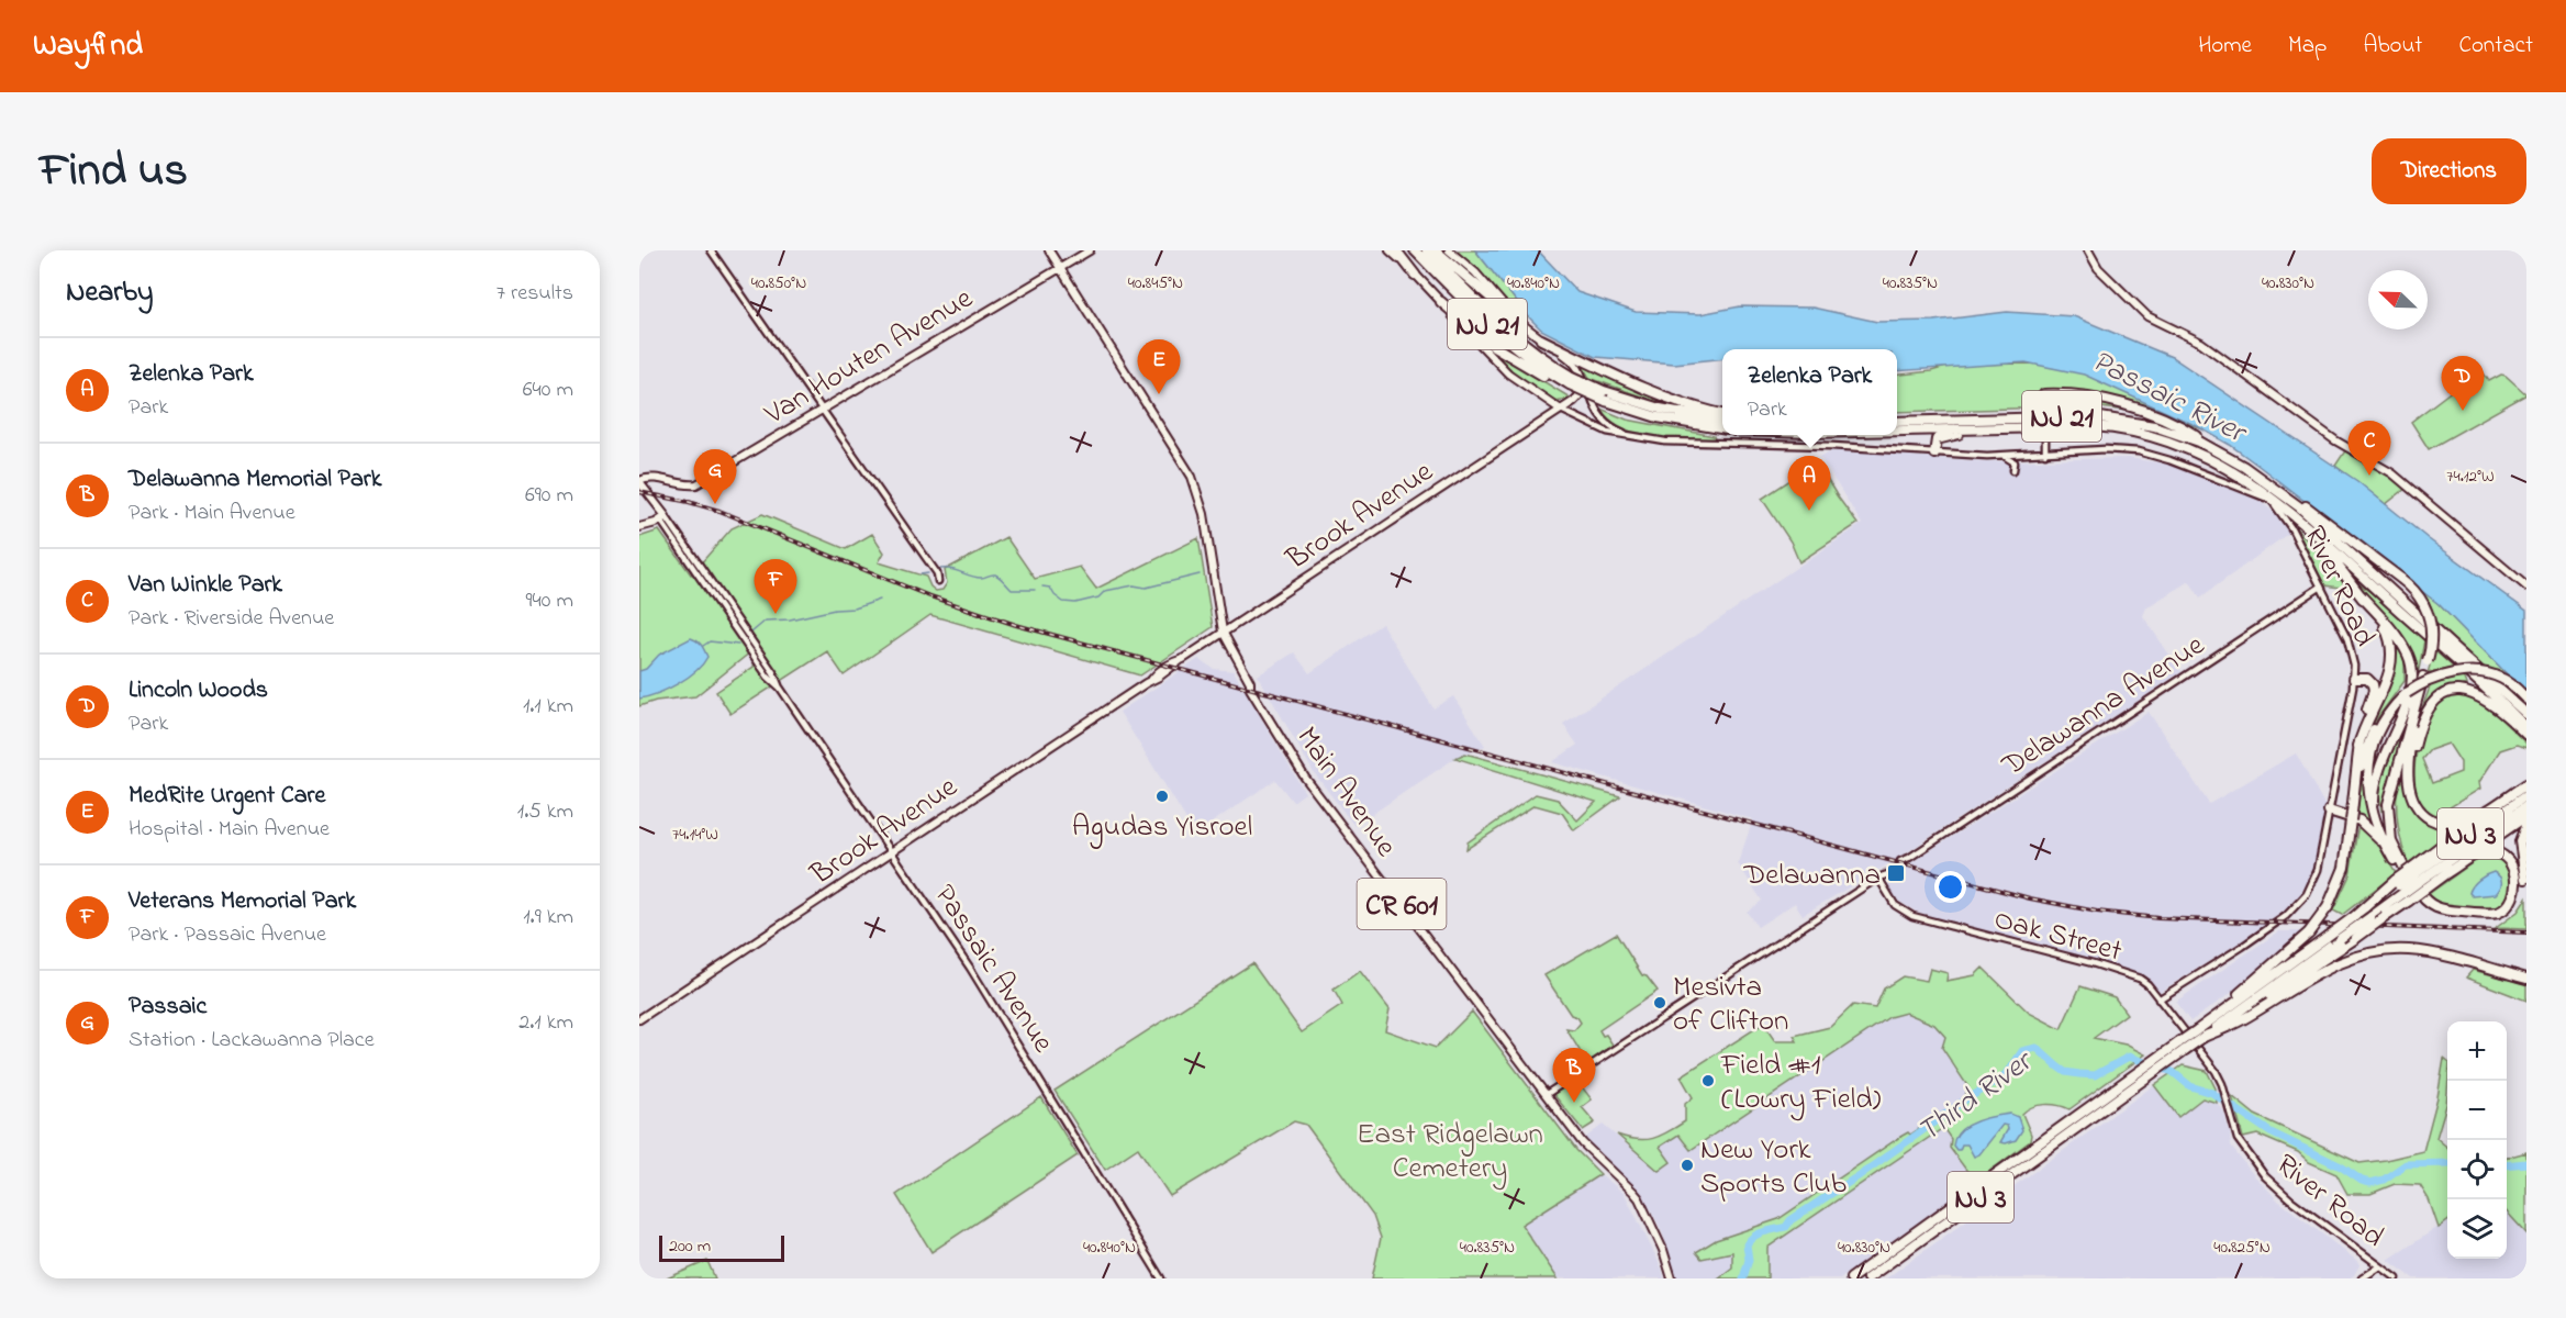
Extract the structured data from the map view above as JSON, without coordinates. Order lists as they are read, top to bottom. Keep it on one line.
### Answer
{"streets":{"highway":["NJ 21","NJ 3"],"main road":["Van Houten Avenue","Brook Avenue","Main Avenue","CR 601","Passaic Avenue"],"street":["River Road","Delawanna Avenue","Oak Street"]},"crossings":[["Van Houten Avenue","Main Avenue"],["Van Houten Avenue","Passaic Avenue"],["Brook Avenue","River Road"],["Brook Avenue","Main Avenue"],["Brook Avenue","Passaic Avenue"],["River Road","Delawanna Avenue"],["River Road","Oak Street"],["Main Avenue","Oak Street"]],"water":["Passaic River","Third River"],"parks":["East Ridgelawn Cemetery"],"places":{"other":["Agudas Yisroel","Mesivta of Clifton","Field #1 (Lowry Field)","New York Sports Club"],"transit":["Delawanna"]},"scale_bar":"200 m","north":"top left","page":{"header":"Wayfind","nav":["Home","Map","About","Contact"],"title":"Find us","buttons":"Directions","heading":["Nearby","7 results"],"list":[{"mark":"A","name":"Zelenka Park","note":"Park","value":"640 m"},{"mark":"B","name":"Delawanna Memorial Park","note":"Park · Main Avenue","value":"690 m"},{"mark":"C","name":"Van Winkle Park","note":"Park · Riverside Avenue","value":"940 m"},{"mark":"D","name":"Lincoln Woods","note":"Park","value":"1.1 km"},{"mark":"E","name":"MedRite Urgent Care","note":"Hospital · Main Avenue","value":"1.5 km"},{"mark":"F","name":"Veterans Memorial Park","note":"Park · Passaic Avenue","value":"1.9 km"},{"mark":"G","name":"Passaic","note":"Station · Lackawanna Place","value":"2.1 km"}],"pins":["E","D","C","G","A","F","B"],"popup":["Zelenka Park","Park"],"map_buttons":["+","−"],"scale":"200 m"},"coordinates":["40.835°N","40.830°N","40.850°N","40.845°N","40.840°N","74.12°W","74.14°W","40.825°N"]}
